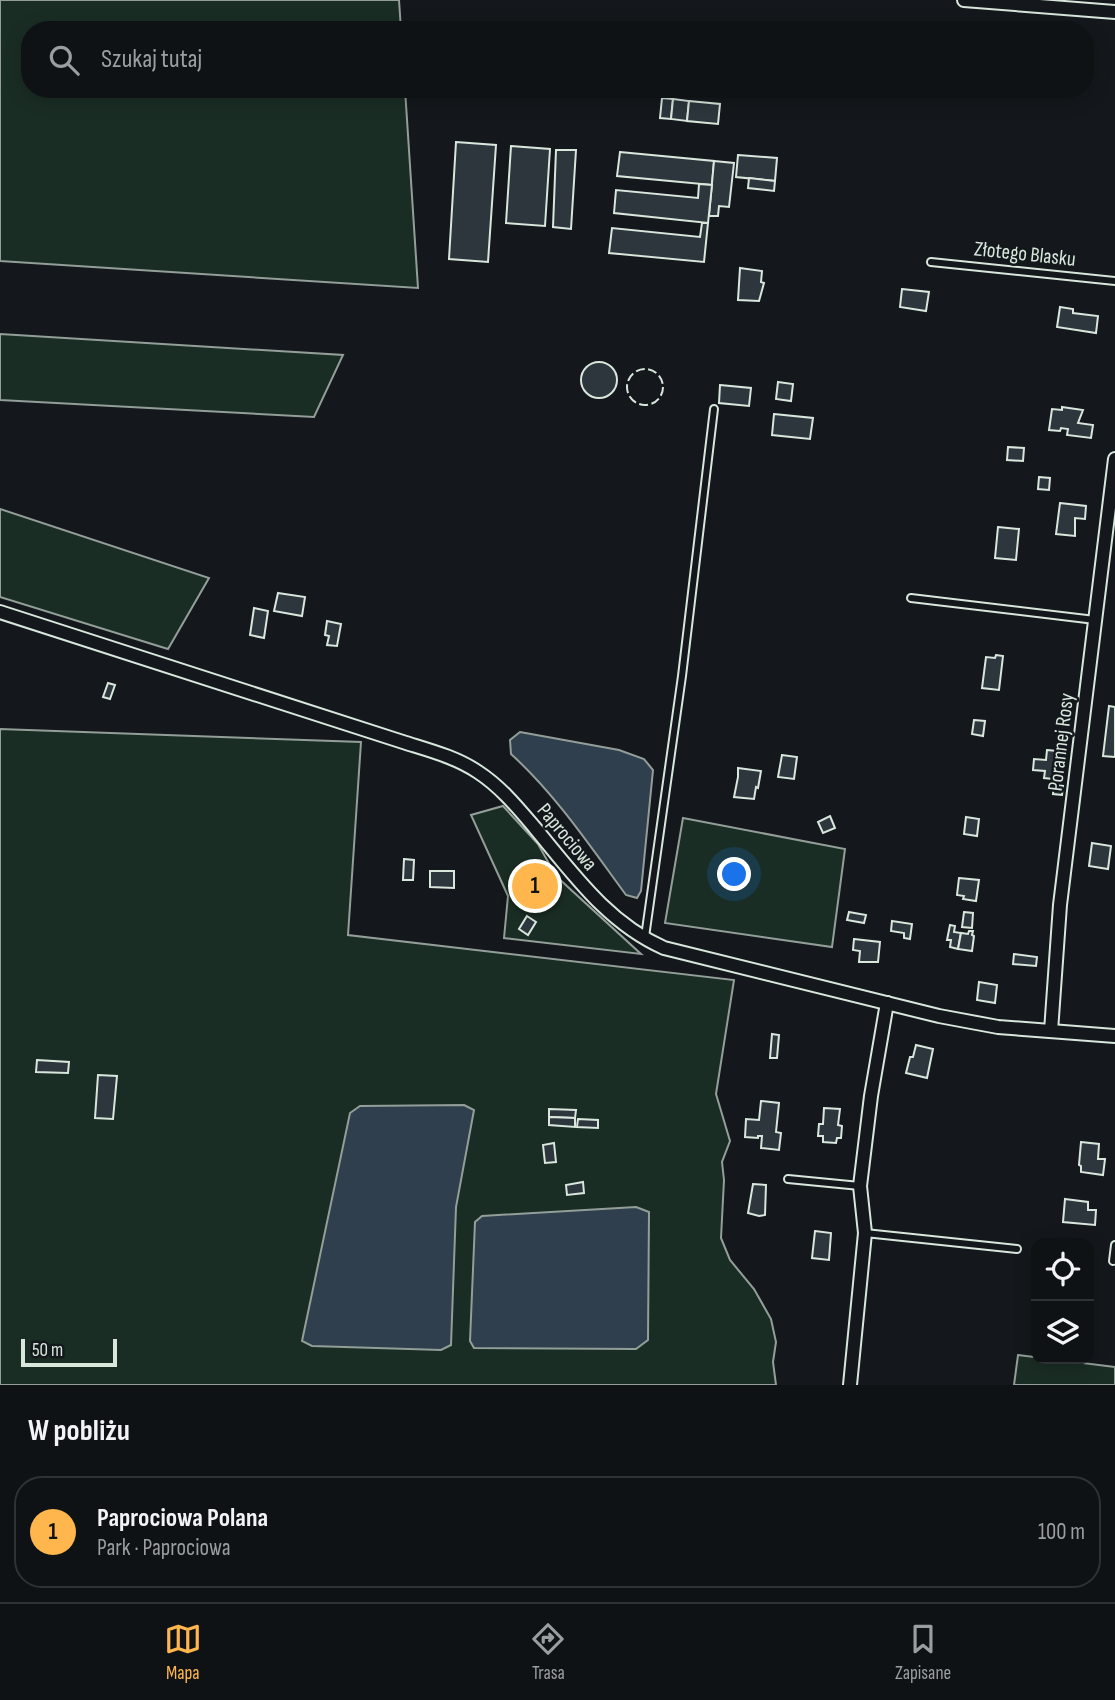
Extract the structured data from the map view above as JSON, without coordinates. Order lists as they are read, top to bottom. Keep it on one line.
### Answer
{"streets":{"street":["Porannej Rosy","Paprociowa"],"lane":["Złotego Blasku"]},"crossings":[["Porannej Rosy","Paprociowa"]],"scale_bar":"50 m","page":{"search":"Szukaj tutaj","pins":"1","scale":"50 m","heading":"W pobliżu","list":[{"mark":"1","name":"Paprociowa Polana","note":"Park · Paprociowa","value":"100 m"}],"nav":["Mapa","Trasa","Zapisane"]}}
